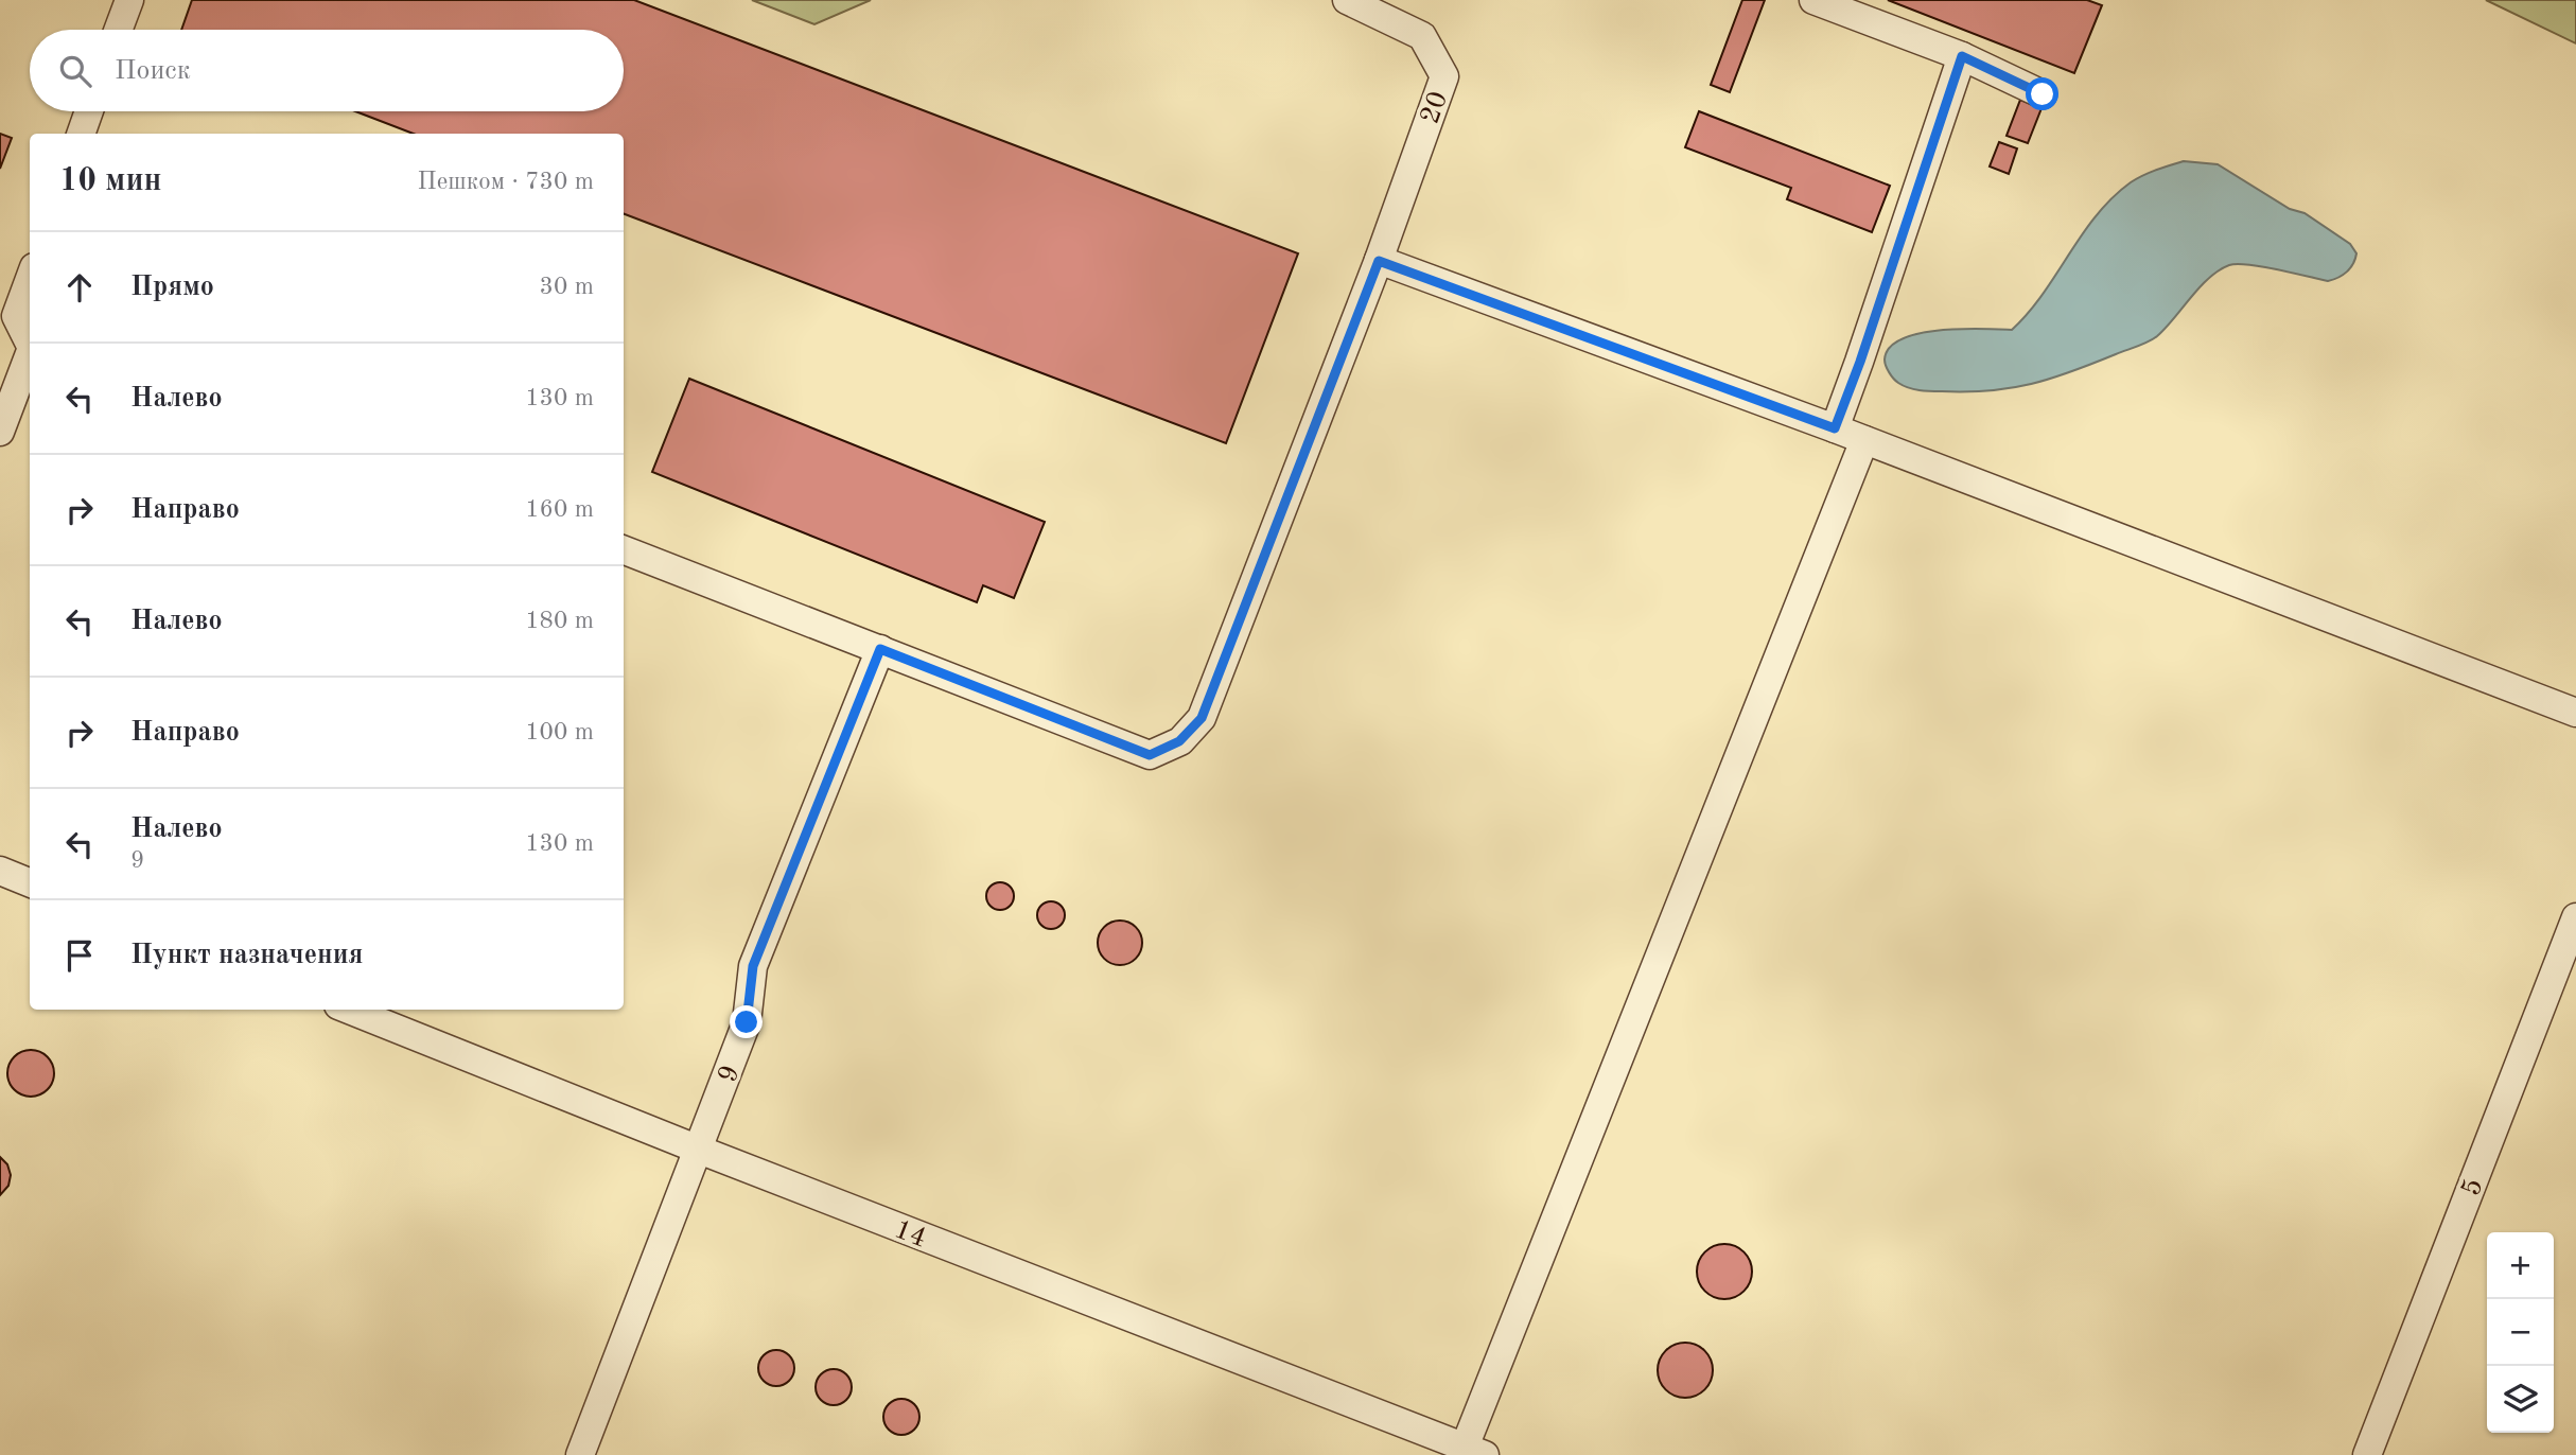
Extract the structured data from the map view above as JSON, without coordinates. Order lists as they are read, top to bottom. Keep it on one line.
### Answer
{"streets":{"lane":["20","9","5","14"]},"crossings":[["20","9"],["9","14"]],"page":{"search":"Поиск","heading":["10 мин","Пешком · 730 m"],"list":[["Прямо","30 m"],["Налево","130 m"],["Направо","160 m"],["Налево","180 m"],["Направо","100 m"],["Налево","9","130 m"],"Пункт назначения"],"map_buttons":["+","−"]}}
